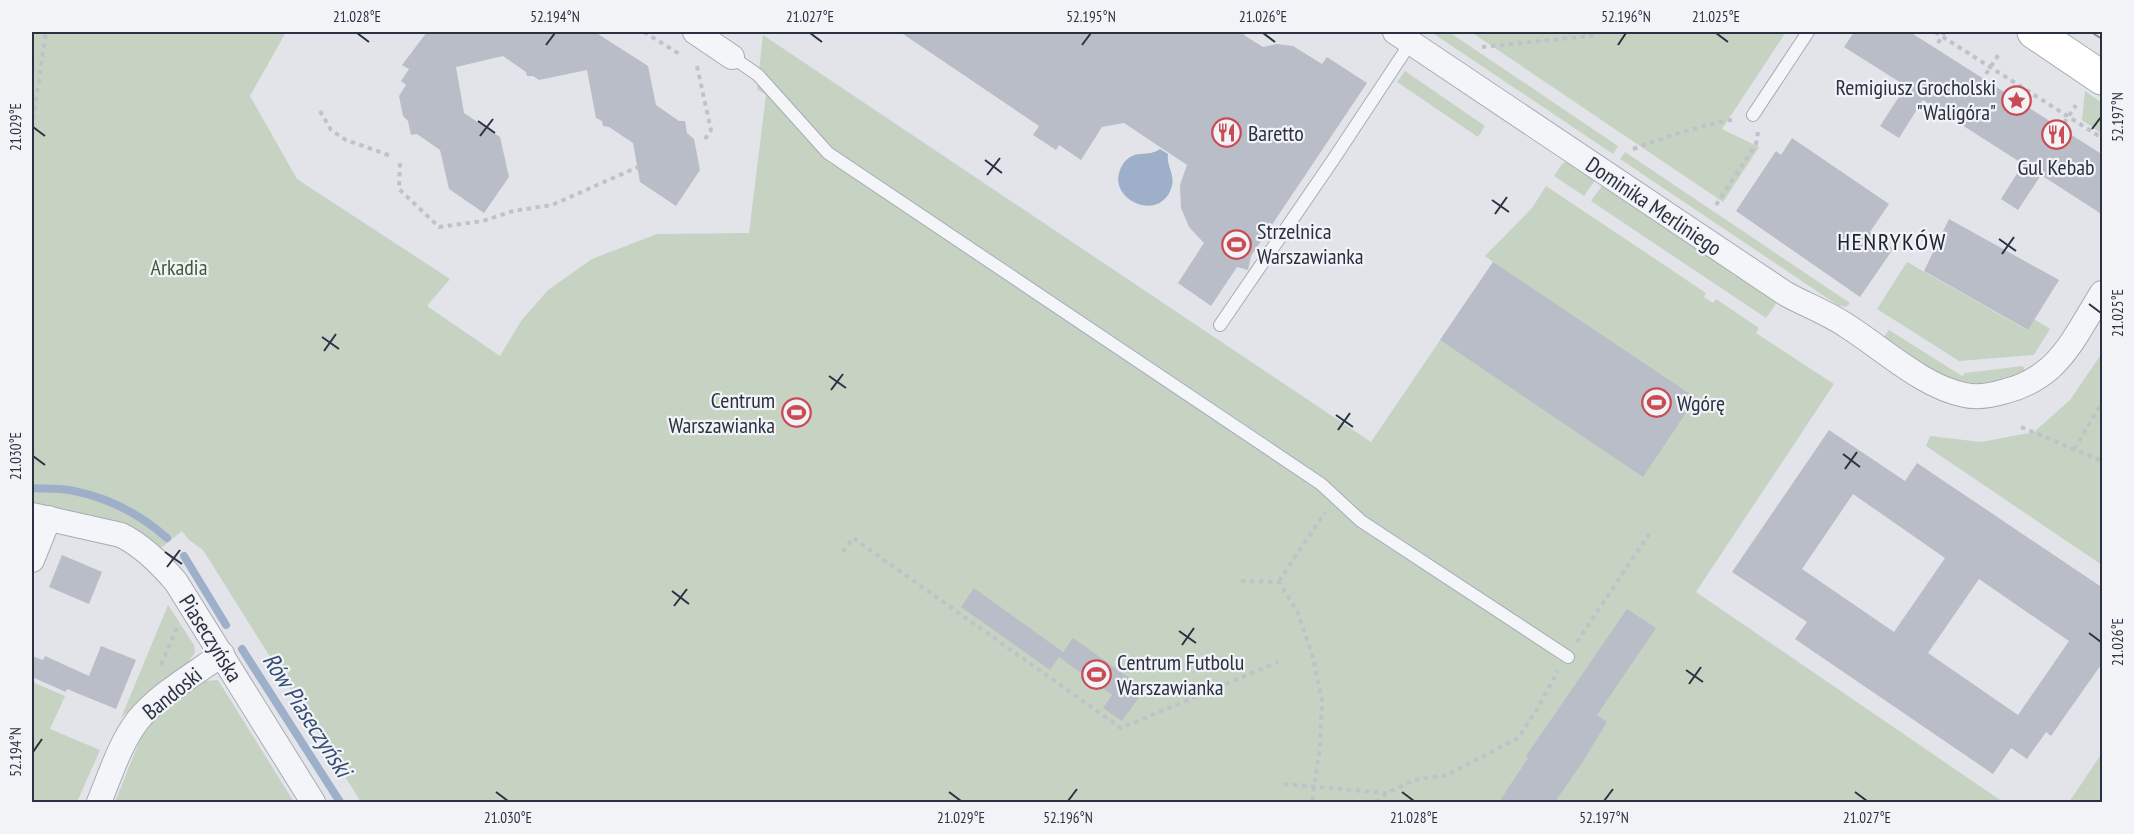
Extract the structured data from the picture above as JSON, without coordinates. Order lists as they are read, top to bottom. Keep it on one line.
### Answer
{"streets":{"street":["Dominika Merliniego","Piaseczyńska","Bandoski"]},"crossings":[["Piaseczyńska","Bandoski"]],"districts":["HENRYKÓW"],"water":["Rów Piaseczyński"],"parks":["Arkadia"],"places":{"place":["Remigiusz Grocholski \"Waligóra\""],"restaurant":["Baretto","Gul Kebab"],"sports":["Strzelnica Warszawianka","Wgórę","Centrum Warszawianka","Centrum Futbolu Warszawianka"]},"coordinates":["21.028°E","52.194°N","21.027°E","52.195°N","21.026°E","52.196°N","21.025°E","52.197°N","21.029°E","21.030°E"]}
